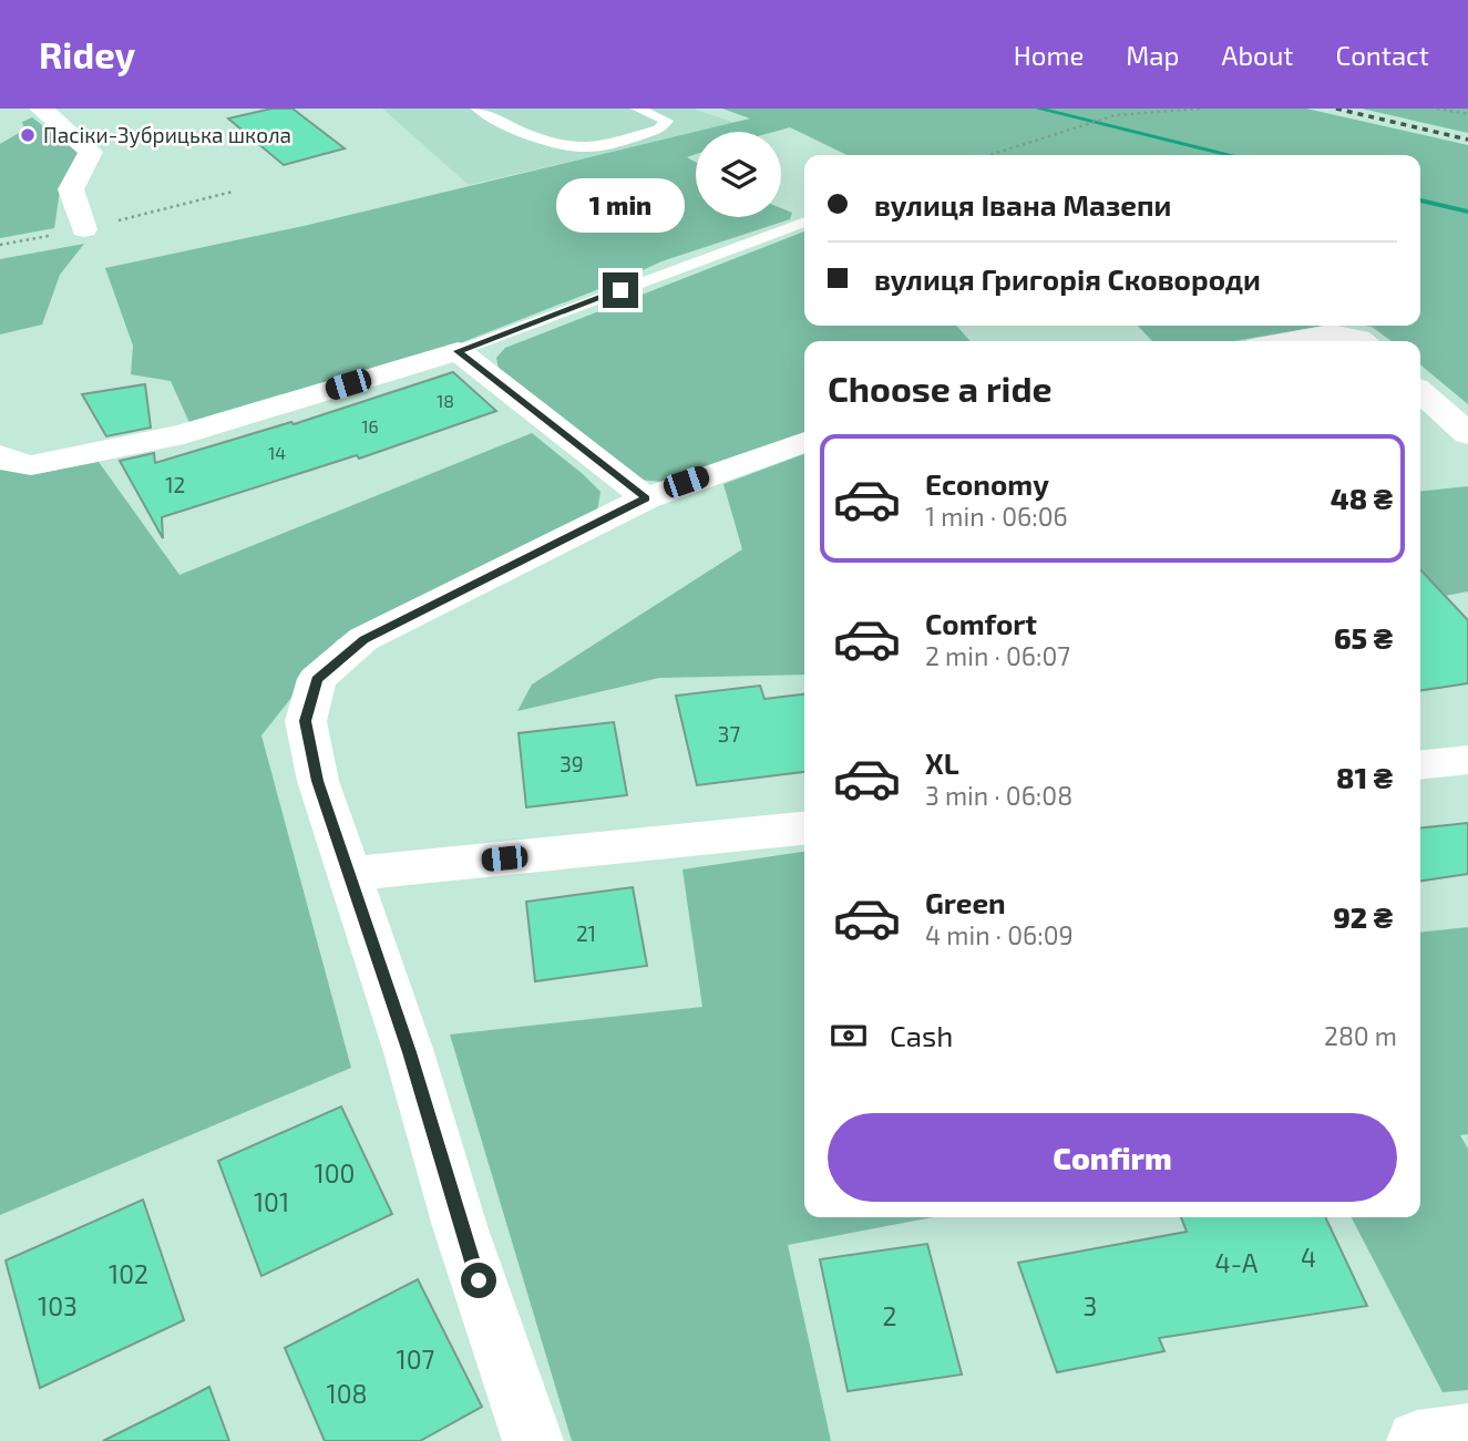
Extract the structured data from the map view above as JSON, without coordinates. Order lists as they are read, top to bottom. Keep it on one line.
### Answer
{"places":["Пасіки-Зубрицька школа"],"house_numbers":["18","16","14","12","37","39","21","100","101","4","4-А","102","103","3","2","107","108"],"page":{"header":"Ridey","nav":["Home","Map","About","Contact"],"banner":["вулиця Івана Мазепи","вулиця Григорія Сковороди"],"bubble":"1 min","heading":"Choose a ride","list":[{"name":"Economy","note":"1 min · 06:06","value":"48 ₴"},{"name":"Comfort","note":"2 min · 06:07","value":"65 ₴"},{"name":"XL","note":"3 min · 06:08","value":"81 ₴"},{"name":"Green","note":"4 min · 06:09","value":"92 ₴"}],"pay":["Cash","280 m"],"buttons":"Confirm"}}
